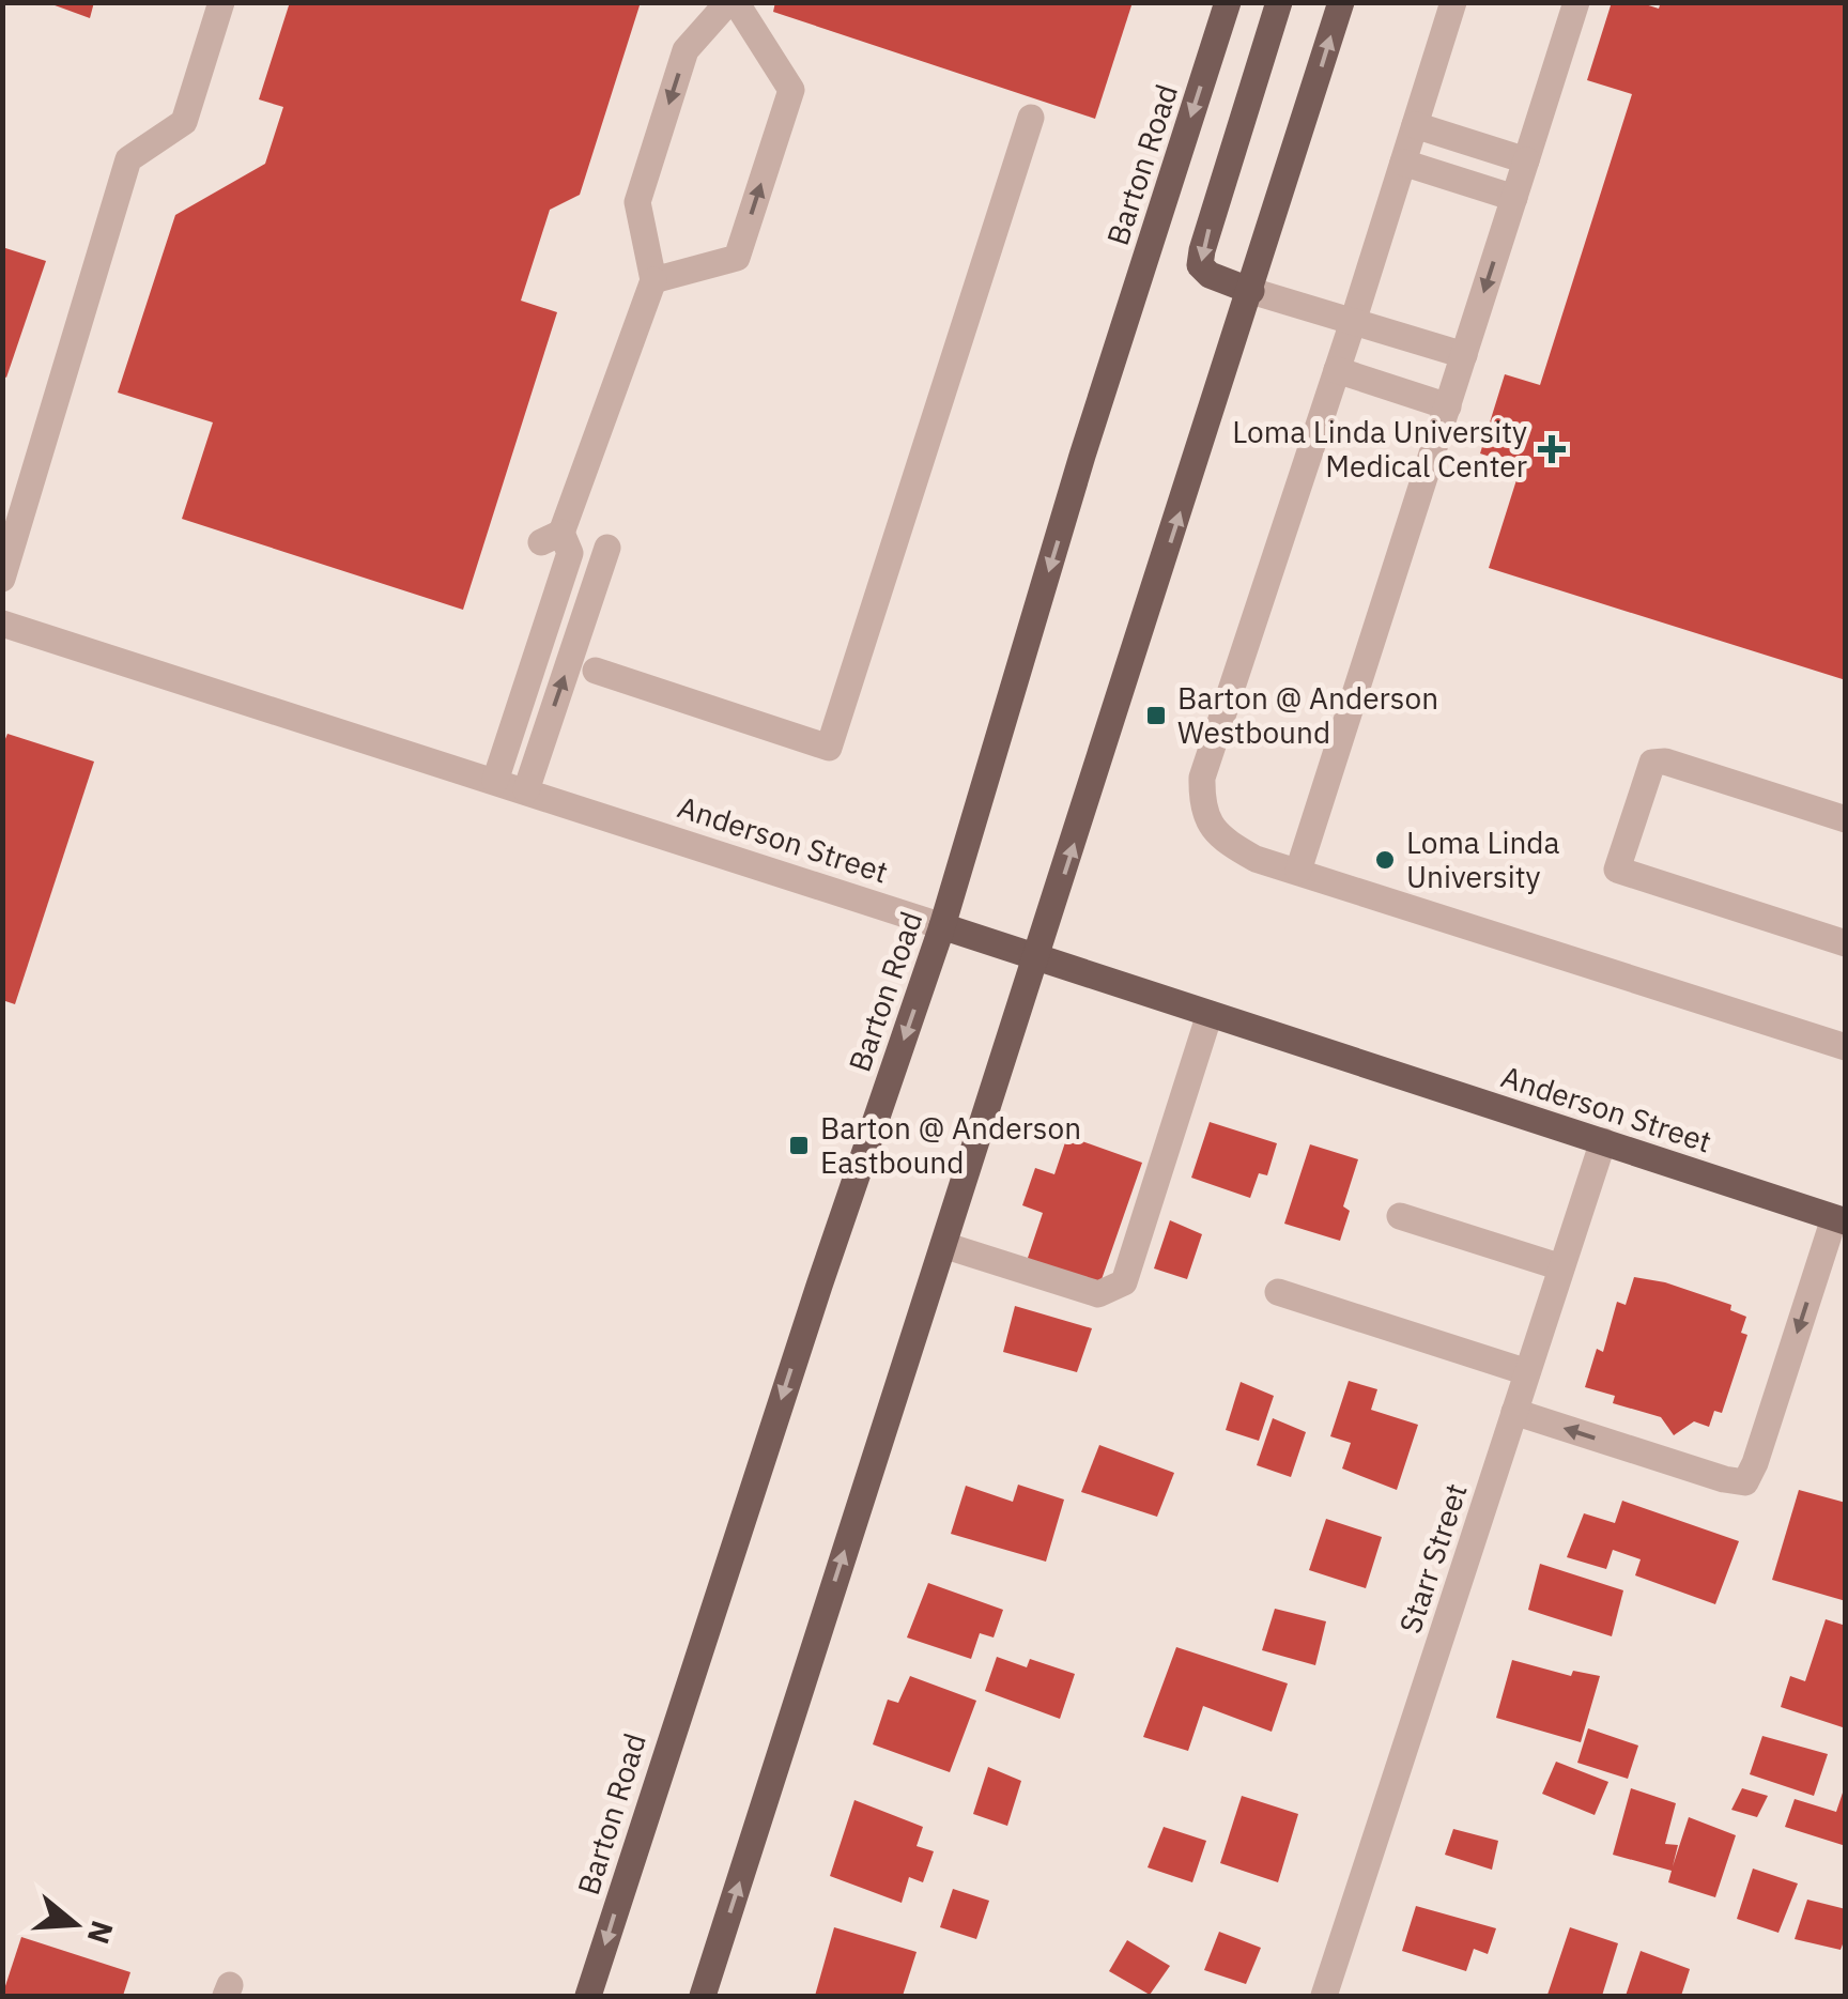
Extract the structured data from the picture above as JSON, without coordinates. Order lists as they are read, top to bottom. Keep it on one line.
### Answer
{"streets":{"main road":["Barton Road","Anderson Street"],"street":["Starr Street"]},"crossings":[["Barton Road","Anderson Street"],["Anderson Street","Starr Street"]],"places":{"health":["Loma Linda University Medical Center"],"transit":["Barton @ Anderson Westbound","Barton @ Anderson Eastbound"],"other":["Loma Linda University"]},"north":"right"}
